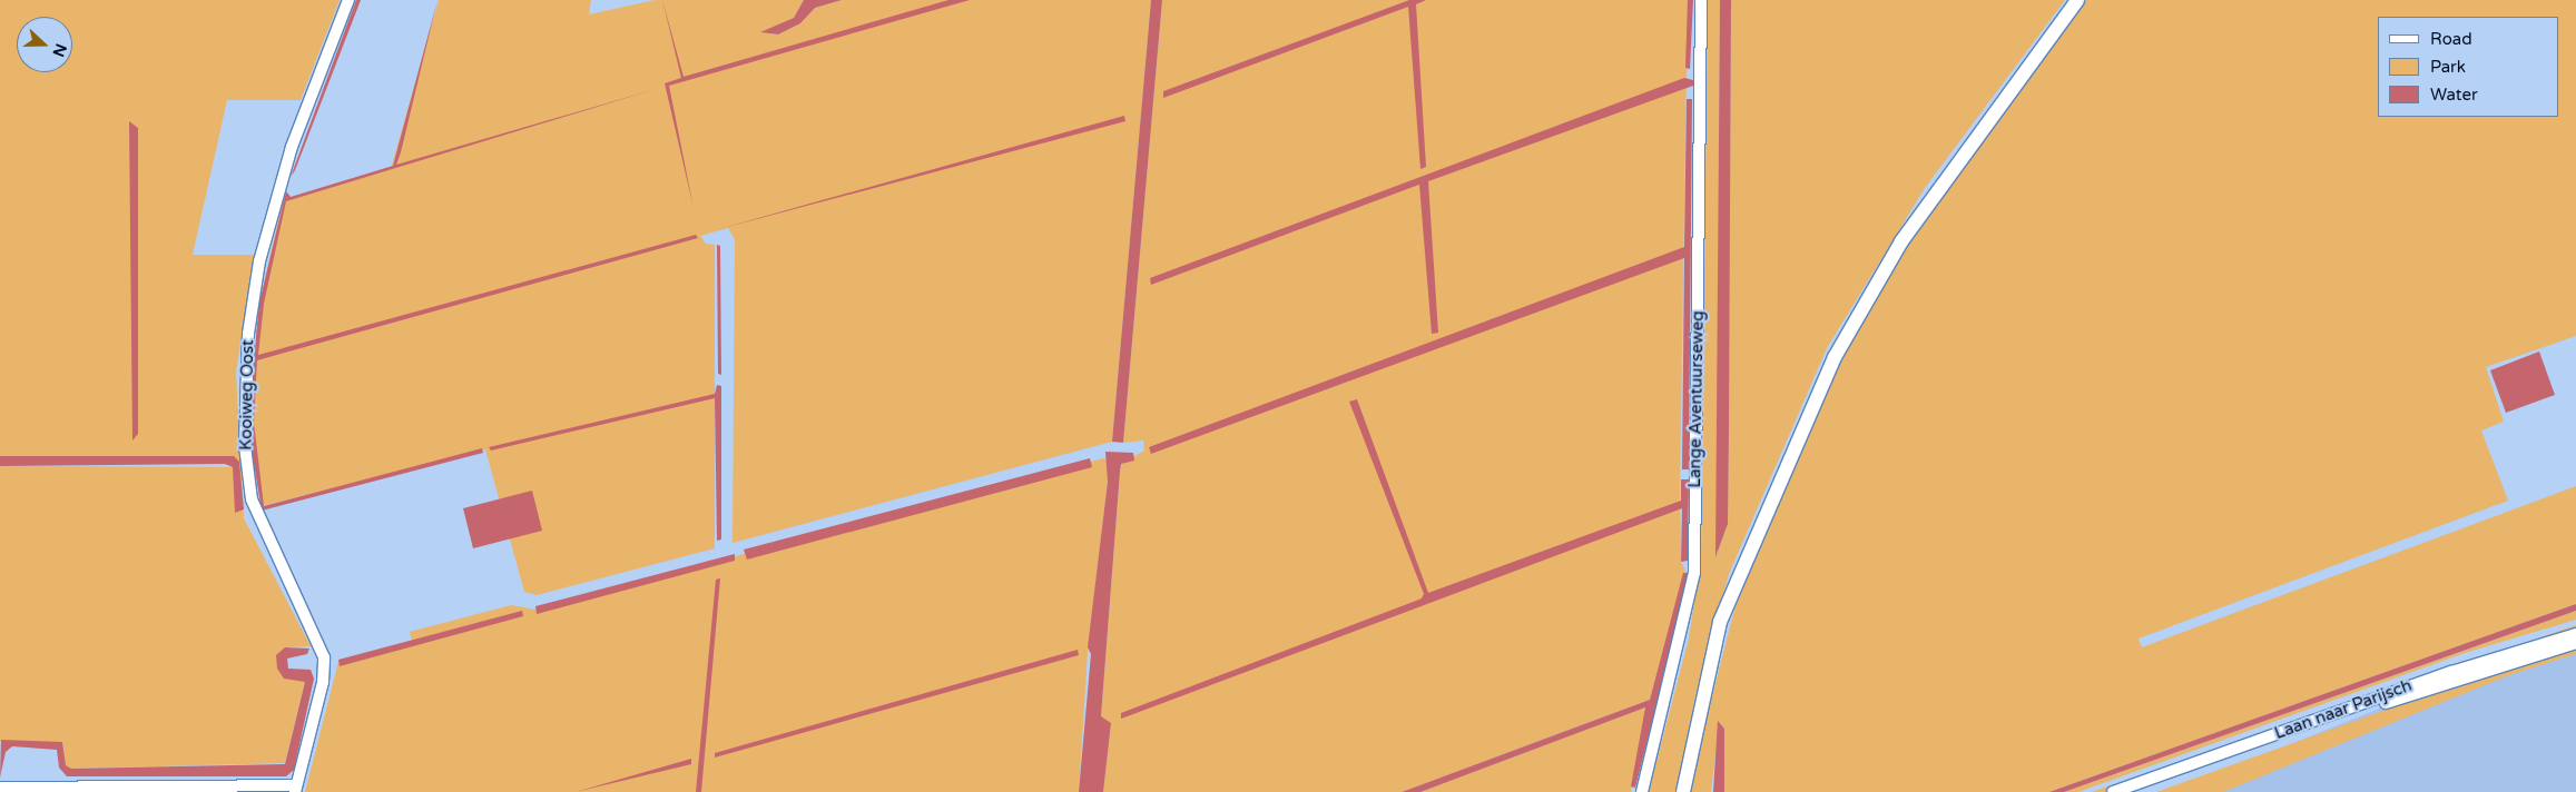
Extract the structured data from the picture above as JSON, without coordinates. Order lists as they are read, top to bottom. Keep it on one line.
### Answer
{"streets":{"street":["Kooiweg Oost","Lange Aventuurseweg","Laan naar Parijsch"]},"legend":["Road","Park","Water"],"north":"right"}
